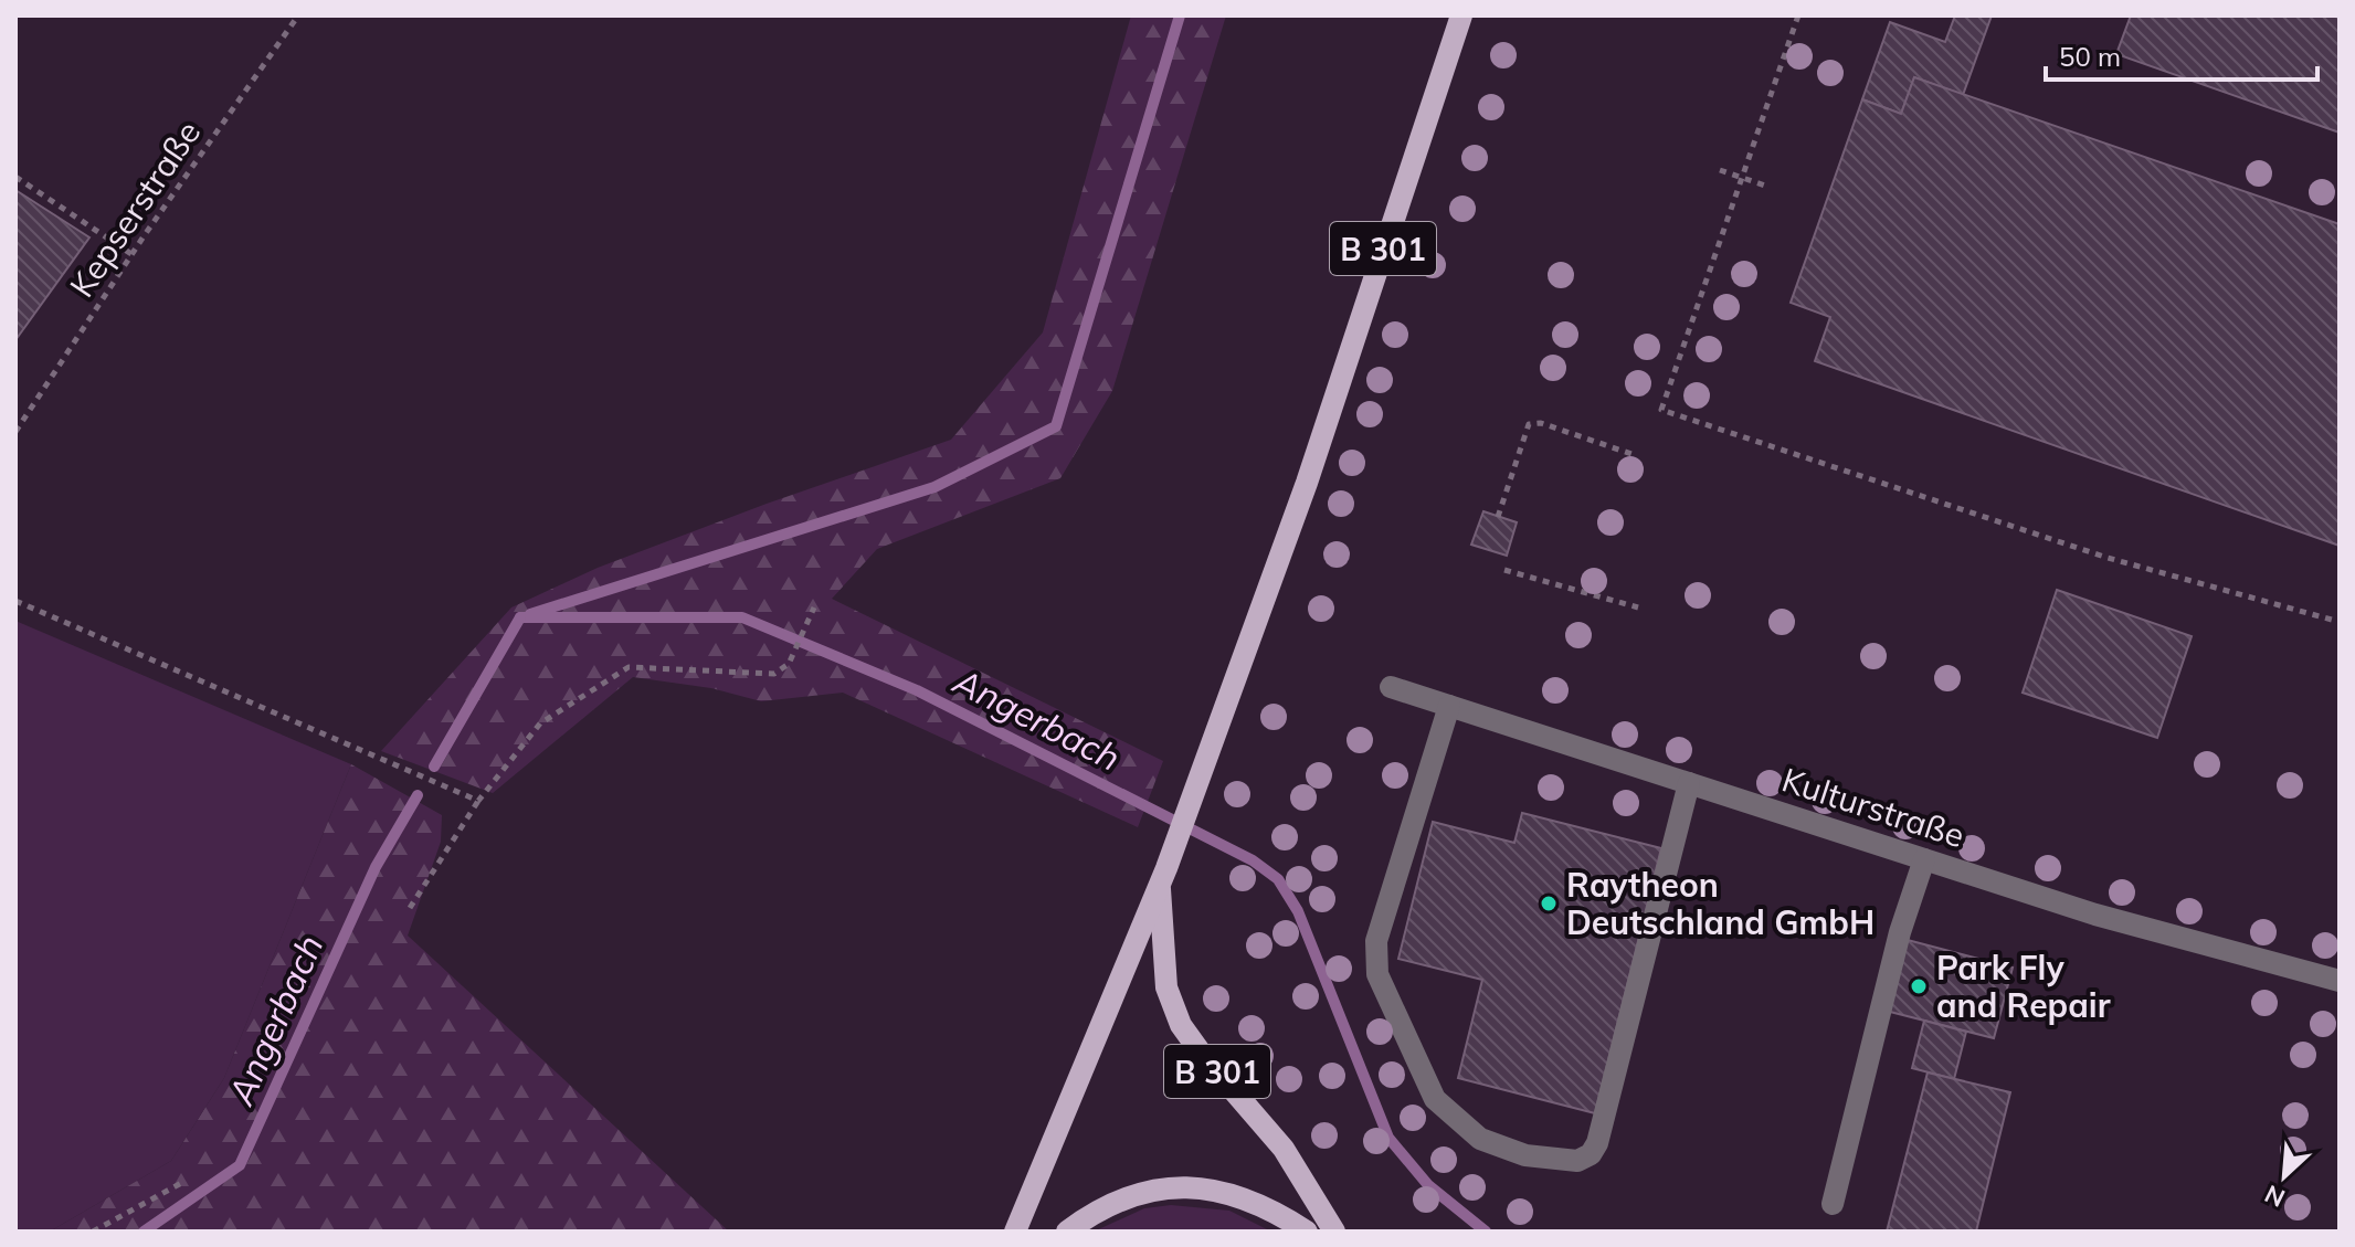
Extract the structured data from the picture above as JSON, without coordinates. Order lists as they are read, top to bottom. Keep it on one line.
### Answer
{"streets":{"main road":["B 301"],"street":["Kulturstraße"],"path":["Kepserstraße"]},"water":["Angerbach"],"places":["Raytheon Deutschland GmbH","Park Fly and Repair"],"scale_bar":"50 m","north":"bottom left"}
